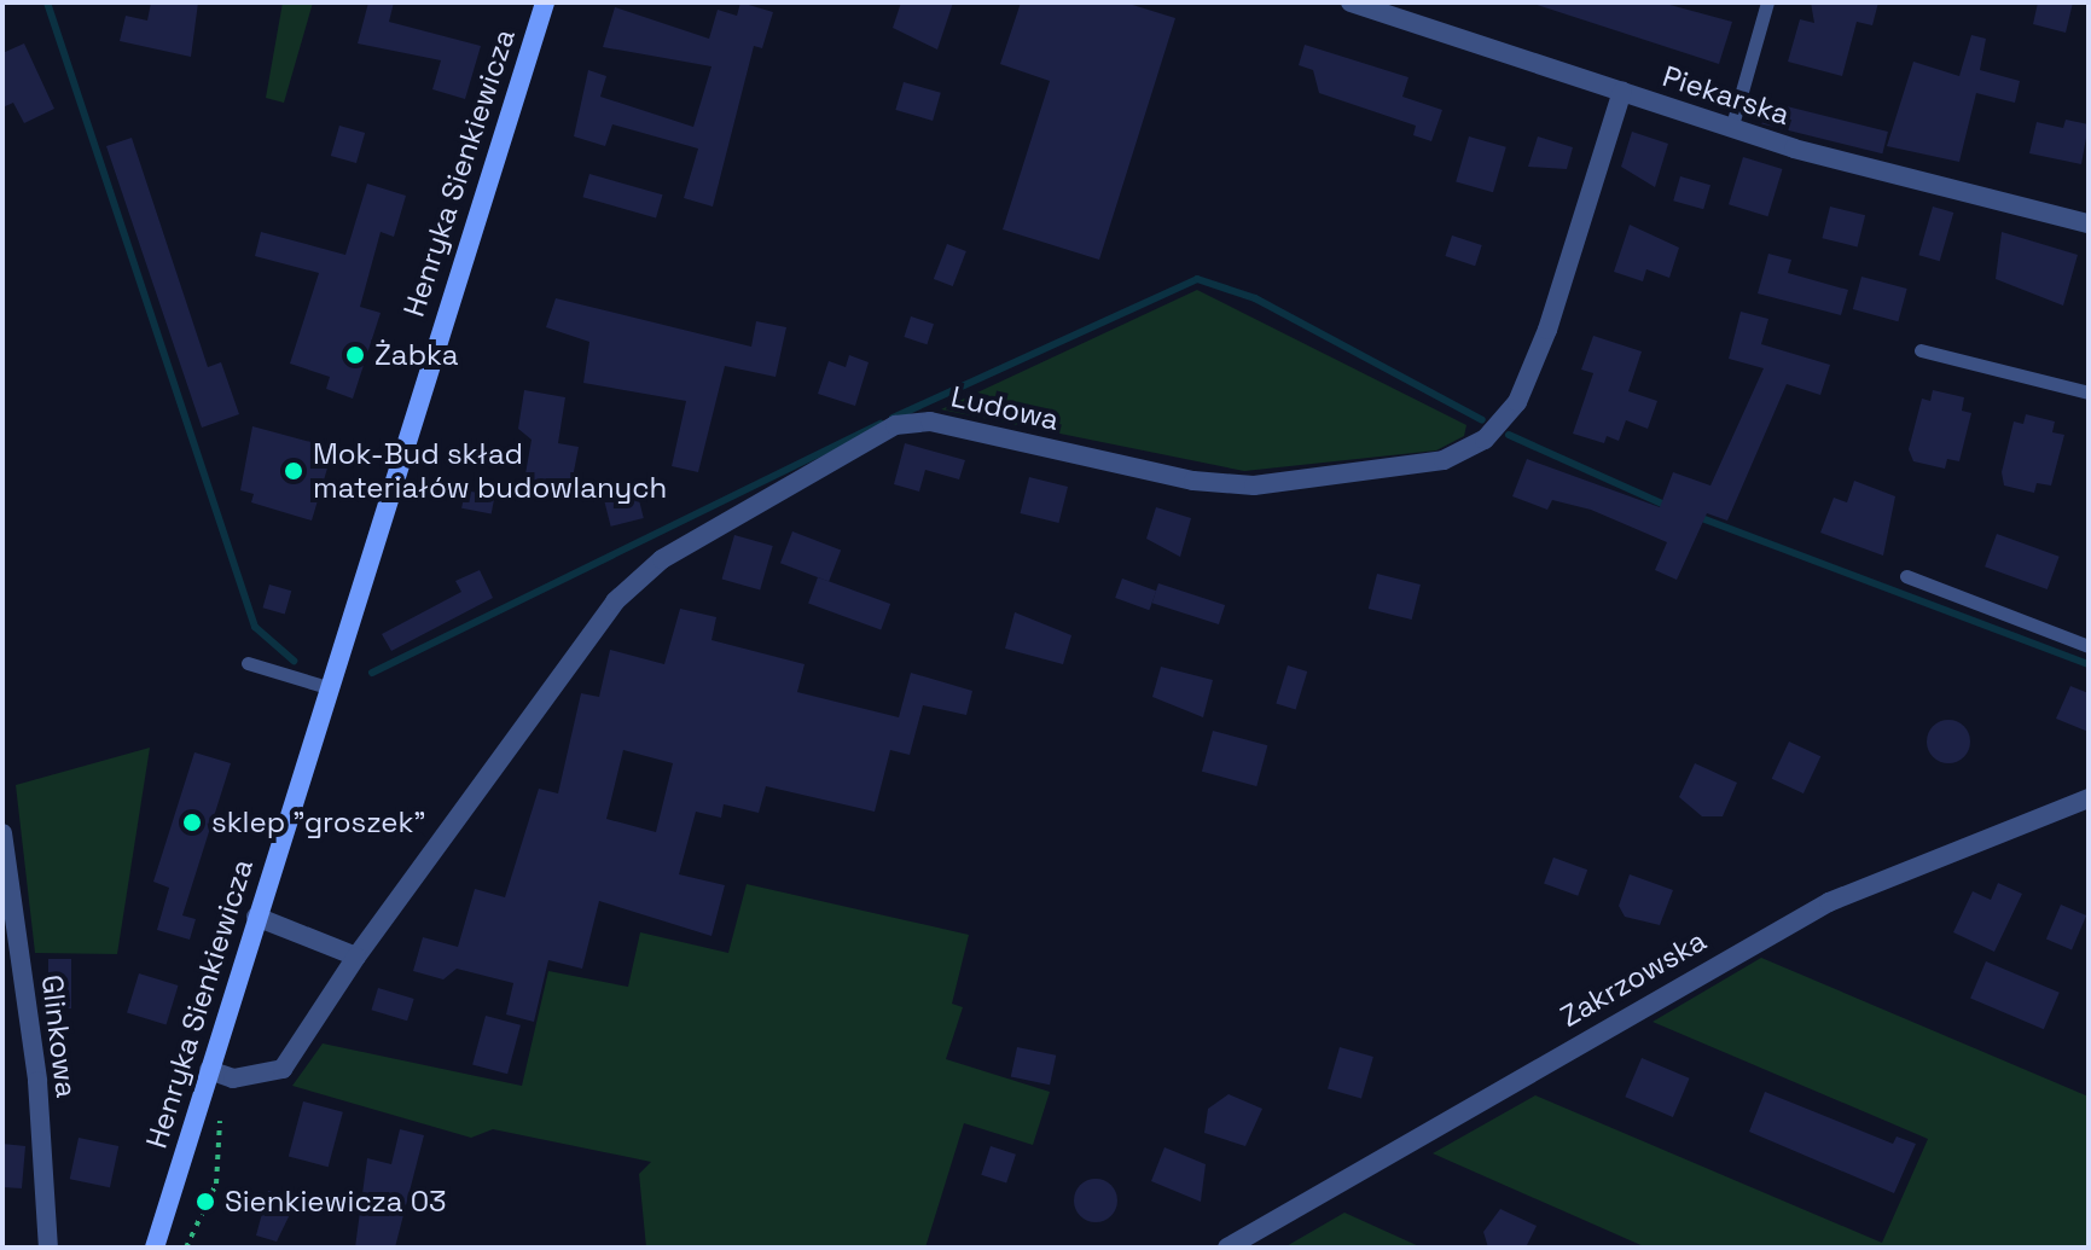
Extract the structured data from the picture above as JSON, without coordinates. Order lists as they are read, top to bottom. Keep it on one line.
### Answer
{"streets":{"main road":["Henryka Sienkiewicza"],"street":["Piekarska","Ludowa","Zakrzowska","Glinkowa"]},"crossings":[["Piekarska","Ludowa"]],"places":["Żabka","Mok-Bud skład materiałów budowlanych","sklep \"groszek\"","Sienkiewicza 03"]}
